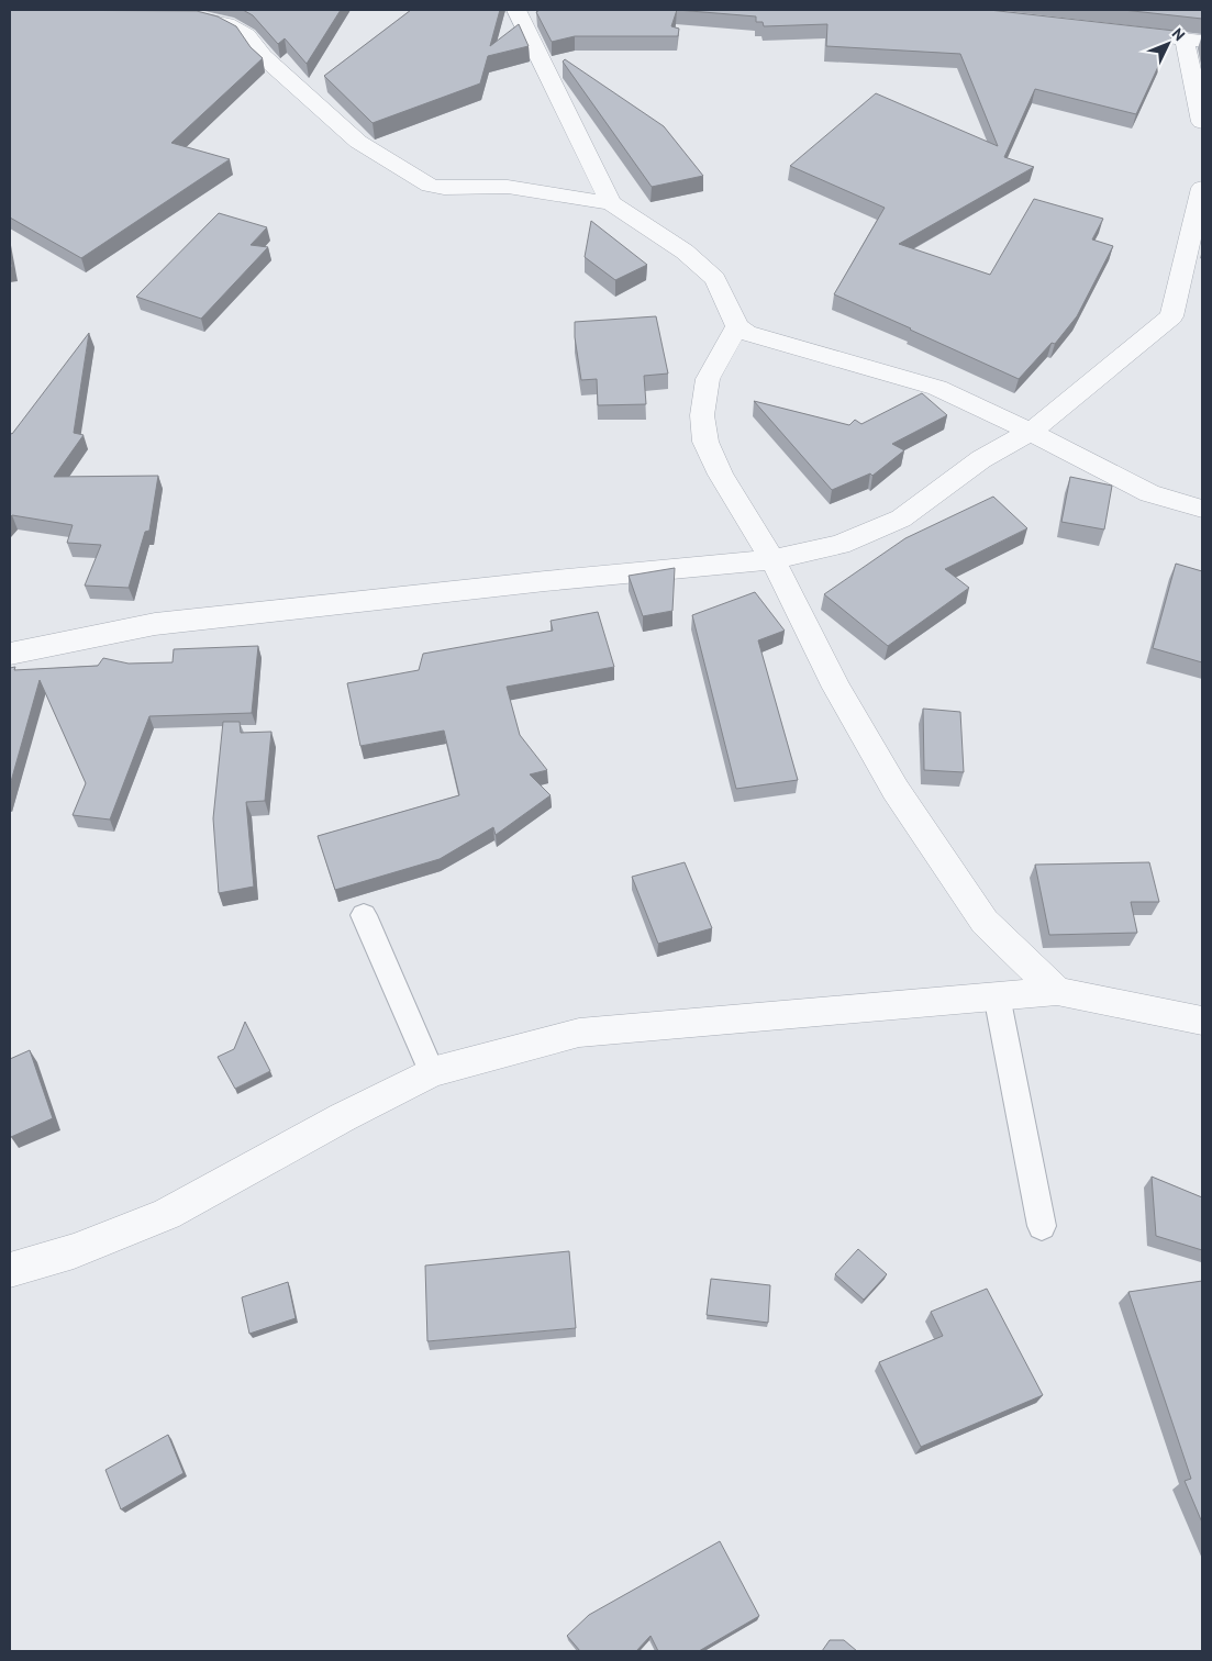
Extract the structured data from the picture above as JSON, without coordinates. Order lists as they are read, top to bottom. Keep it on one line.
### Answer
{"north":"top right"}
